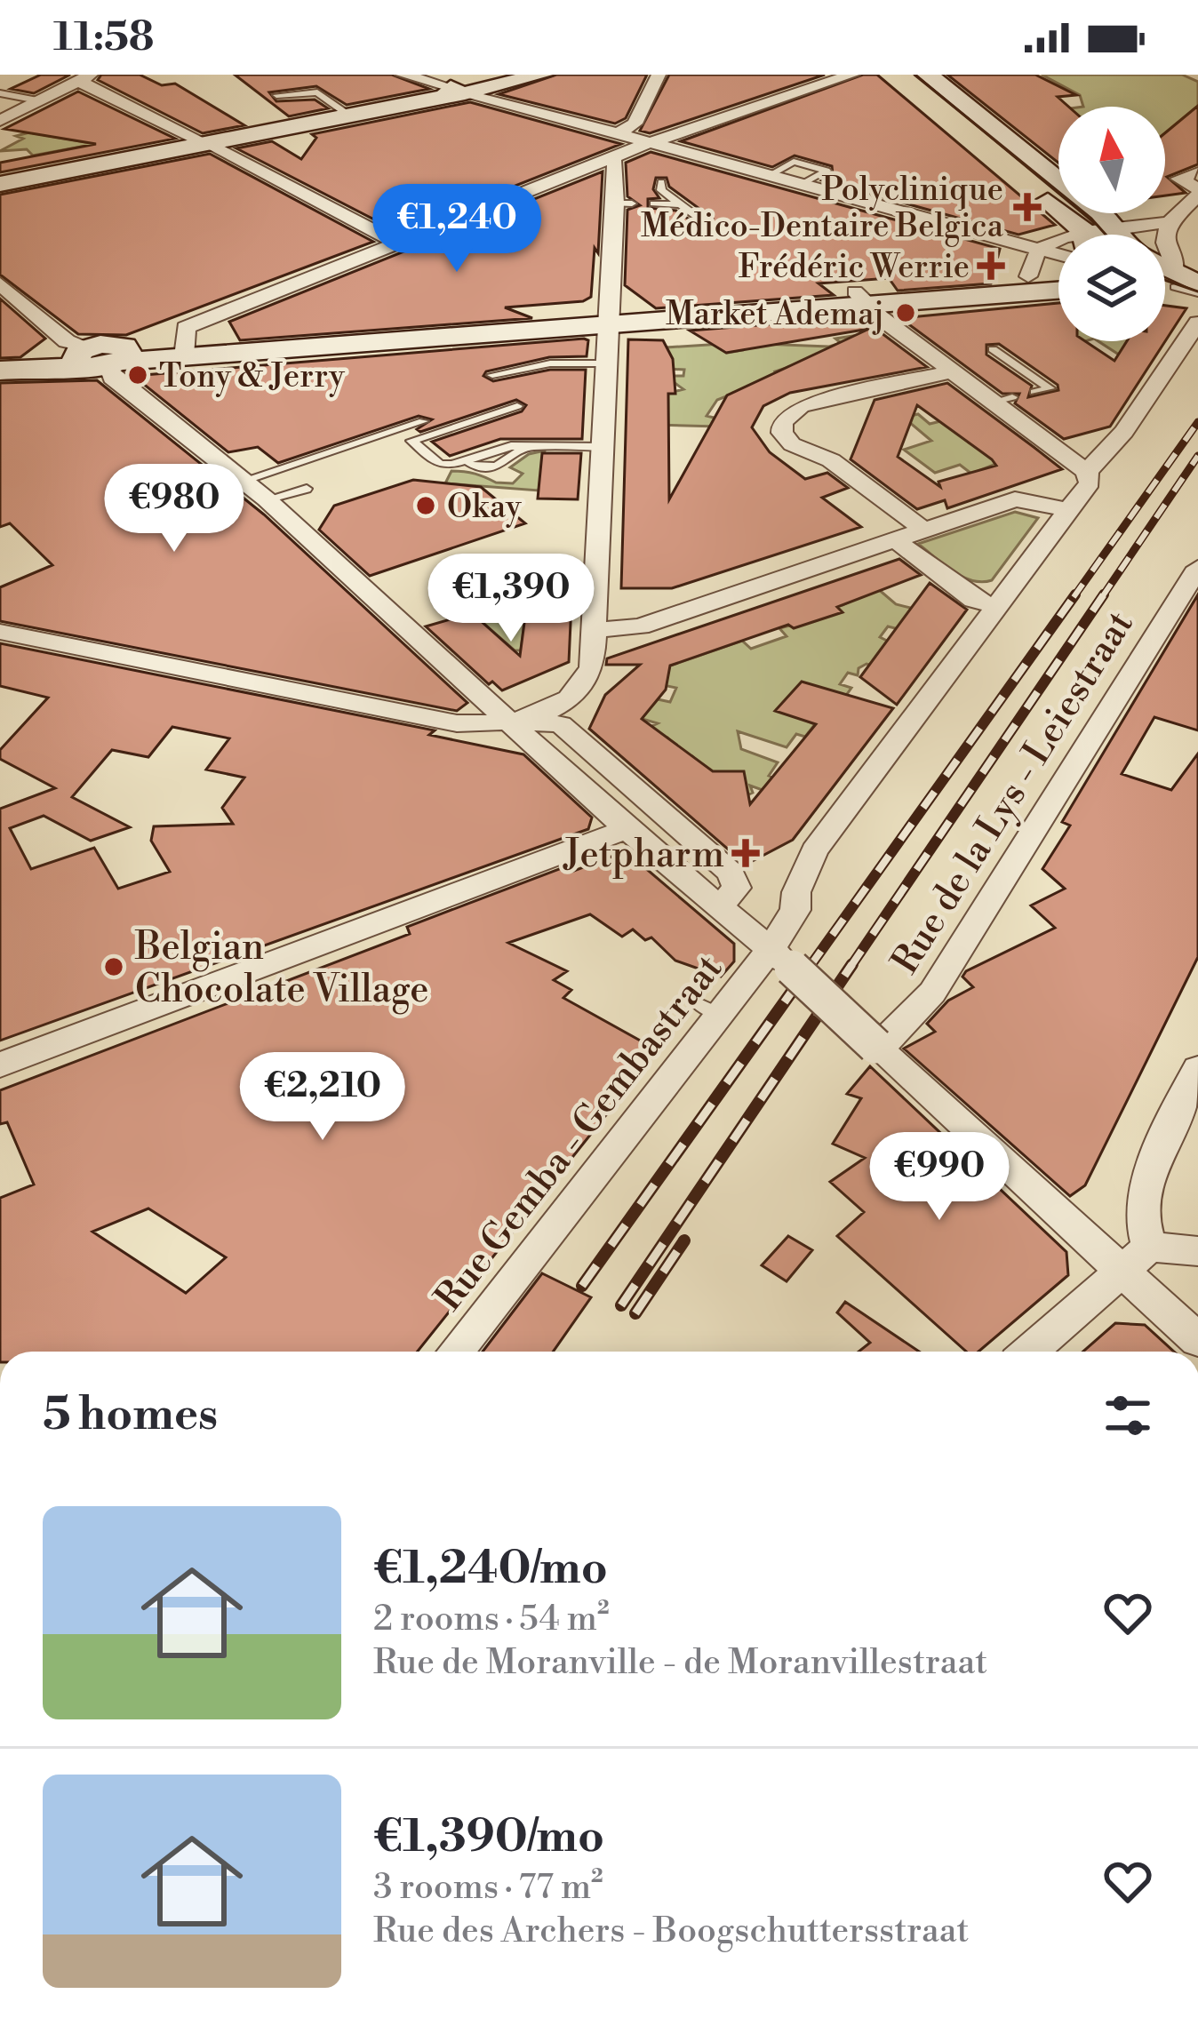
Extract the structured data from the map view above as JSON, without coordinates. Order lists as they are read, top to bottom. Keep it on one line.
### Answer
{"streets":{"street":["Rue de la Lys - Leiestraat","Rue Gemba - Gembastraat"]},"places":{"health":["Polyclinique Médico-Dentaire Belgica","Frédéric Werrie","Jetpharm"],"other":["Market Ademaj","Tony & Jerry","Okay","Belgian Chocolate Village"]},"north":"top","page":{"status":"11:58","price":["€1,240","€980","€1,390","€2,210","€990"],"heading":"5 homes","list":[{"name":"€1,240/mo","note":"2 rooms · 54 m² · Rue de Moranville - de Moranvillestraat"},{"name":"€1,390/mo","note":"3 rooms · 77 m² · Rue des Archers - Boogschuttersstraat"}]}}
